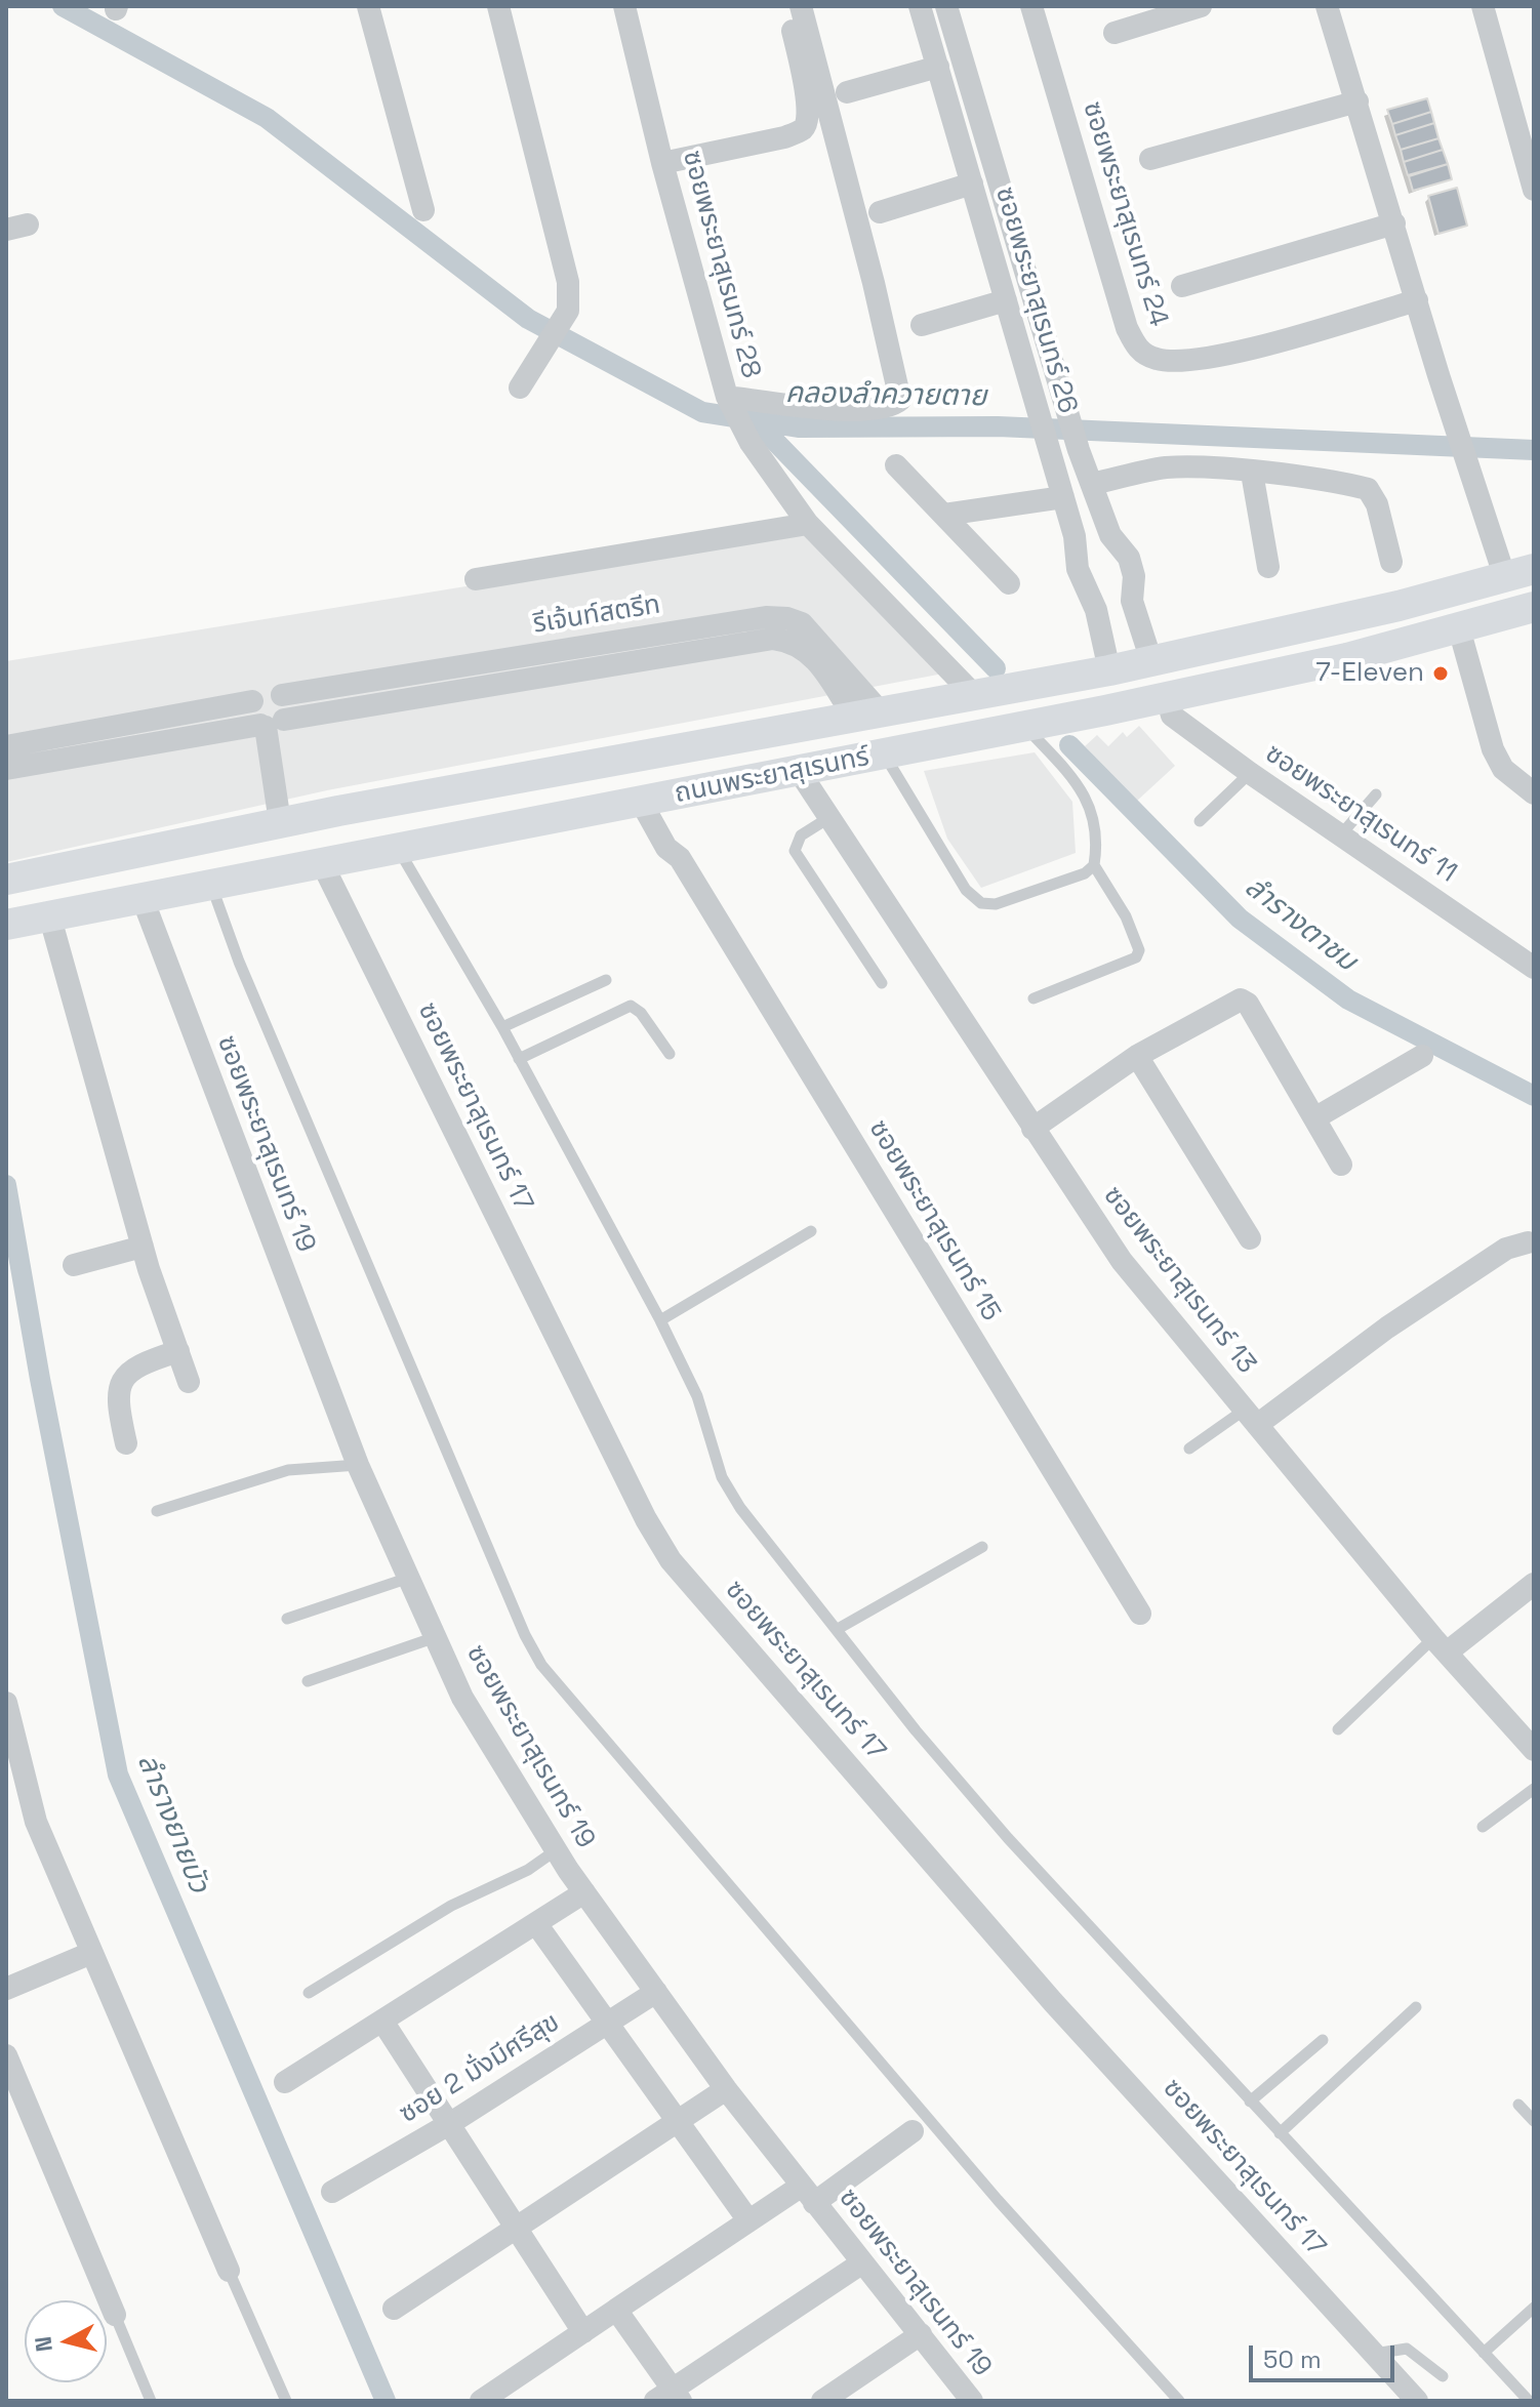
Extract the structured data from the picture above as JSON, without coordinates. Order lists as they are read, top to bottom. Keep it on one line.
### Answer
{"streets":{"street":["ซอยพระยาสุเรนทร์ 24","ซอยพระยาสุเรนทร์ 28","ซอยพระยาสุเรนทร์ 26","รีเจ้นท์สตรีท","ถนนพระยาสุเรนทร์","ซอยพระยาสุเรนทร์ 11","ซอยพระยาสุเรนทร์ 17","ซอยพระยาสุเรนทร์ 19","ซอยพระยาสุเรนทร์ 15","ซอยพระยาสุเรนทร์ 13","ซอย 2 มั่งมีศรีสุข"]},"crossings":[["ซอยพระยาสุเรนทร์ 28","ถนนพระยาสุเรนทร์"],["ซอยพระยาสุเรนทร์ 26","ถนนพระยาสุเรนทร์"],["รีเจ้นท์สตรีท","ถนนพระยาสุเรนทร์"],["ถนนพระยาสุเรนทร์","ซอยพระยาสุเรนทร์ 11"],["ถนนพระยาสุเรนทร์","ซอยพระยาสุเรนทร์ 17"],["ถนนพระยาสุเรนทร์","ซอยพระยาสุเรนทร์ 19"],["ถนนพระยาสุเรนทร์","ซอยพระยาสุเรนทร์ 15"],["ถนนพระยาสุเรนทร์","ซอยพระยาสุเรนทร์ 13"],["ซอยพระยาสุเรนทร์ 19","ซอย 2 มั่งมีศรีสุข"]],"water":["คลองลำควายตาย","ลำรางตาชม","ลำรางยายบัว"],"places":["7-Eleven"],"scale_bar":"50 m","north":"left"}
